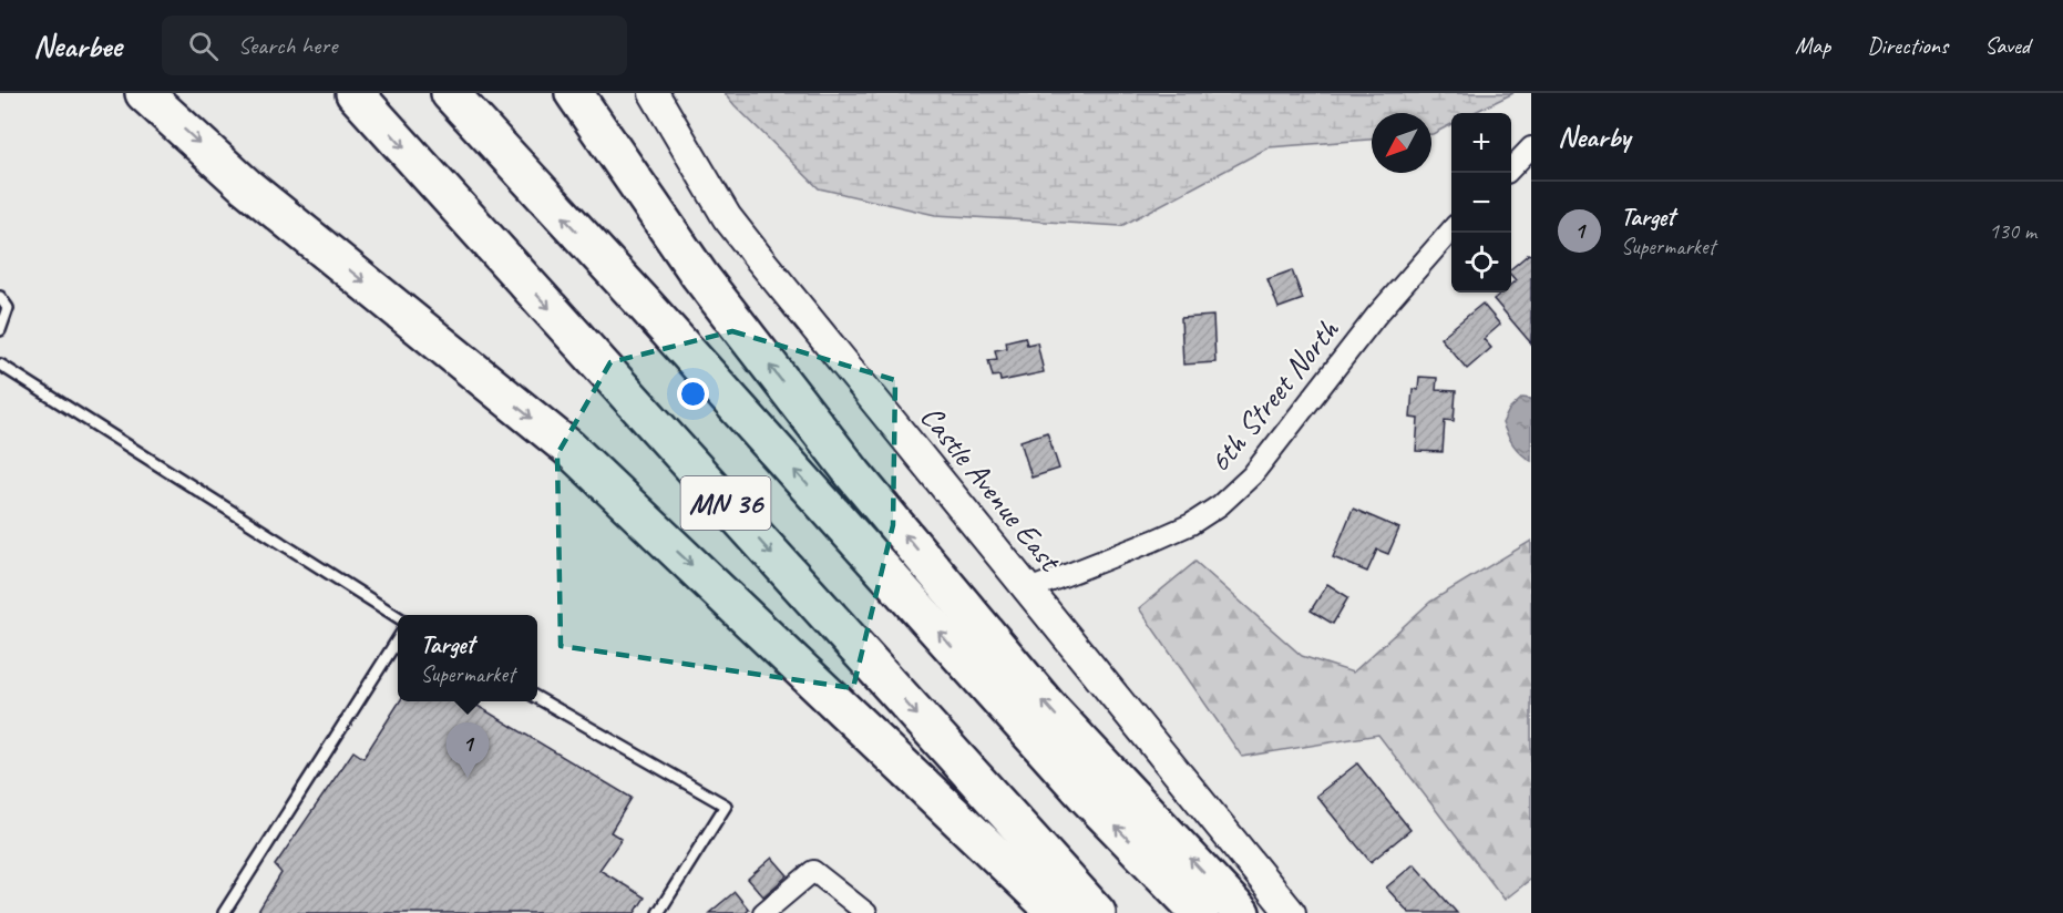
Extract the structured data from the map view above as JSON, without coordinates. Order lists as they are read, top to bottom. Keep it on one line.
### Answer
{"streets":{"highway":["MN 36"],"street":["6th Street North","Castle Avenue East"]},"crossings":[["6th Street North","Castle Avenue East"]],"north":"bottom left","page":{"header":"Nearbee","search":"Search here","nav":["Map","Directions","Saved"],"heading":"Nearby","map_buttons":["+","−"],"list":[{"mark":"1","name":"Target","note":"Supermarket","value":"130 m"}],"popup":["Target","Supermarket"],"pins":"1"}}
